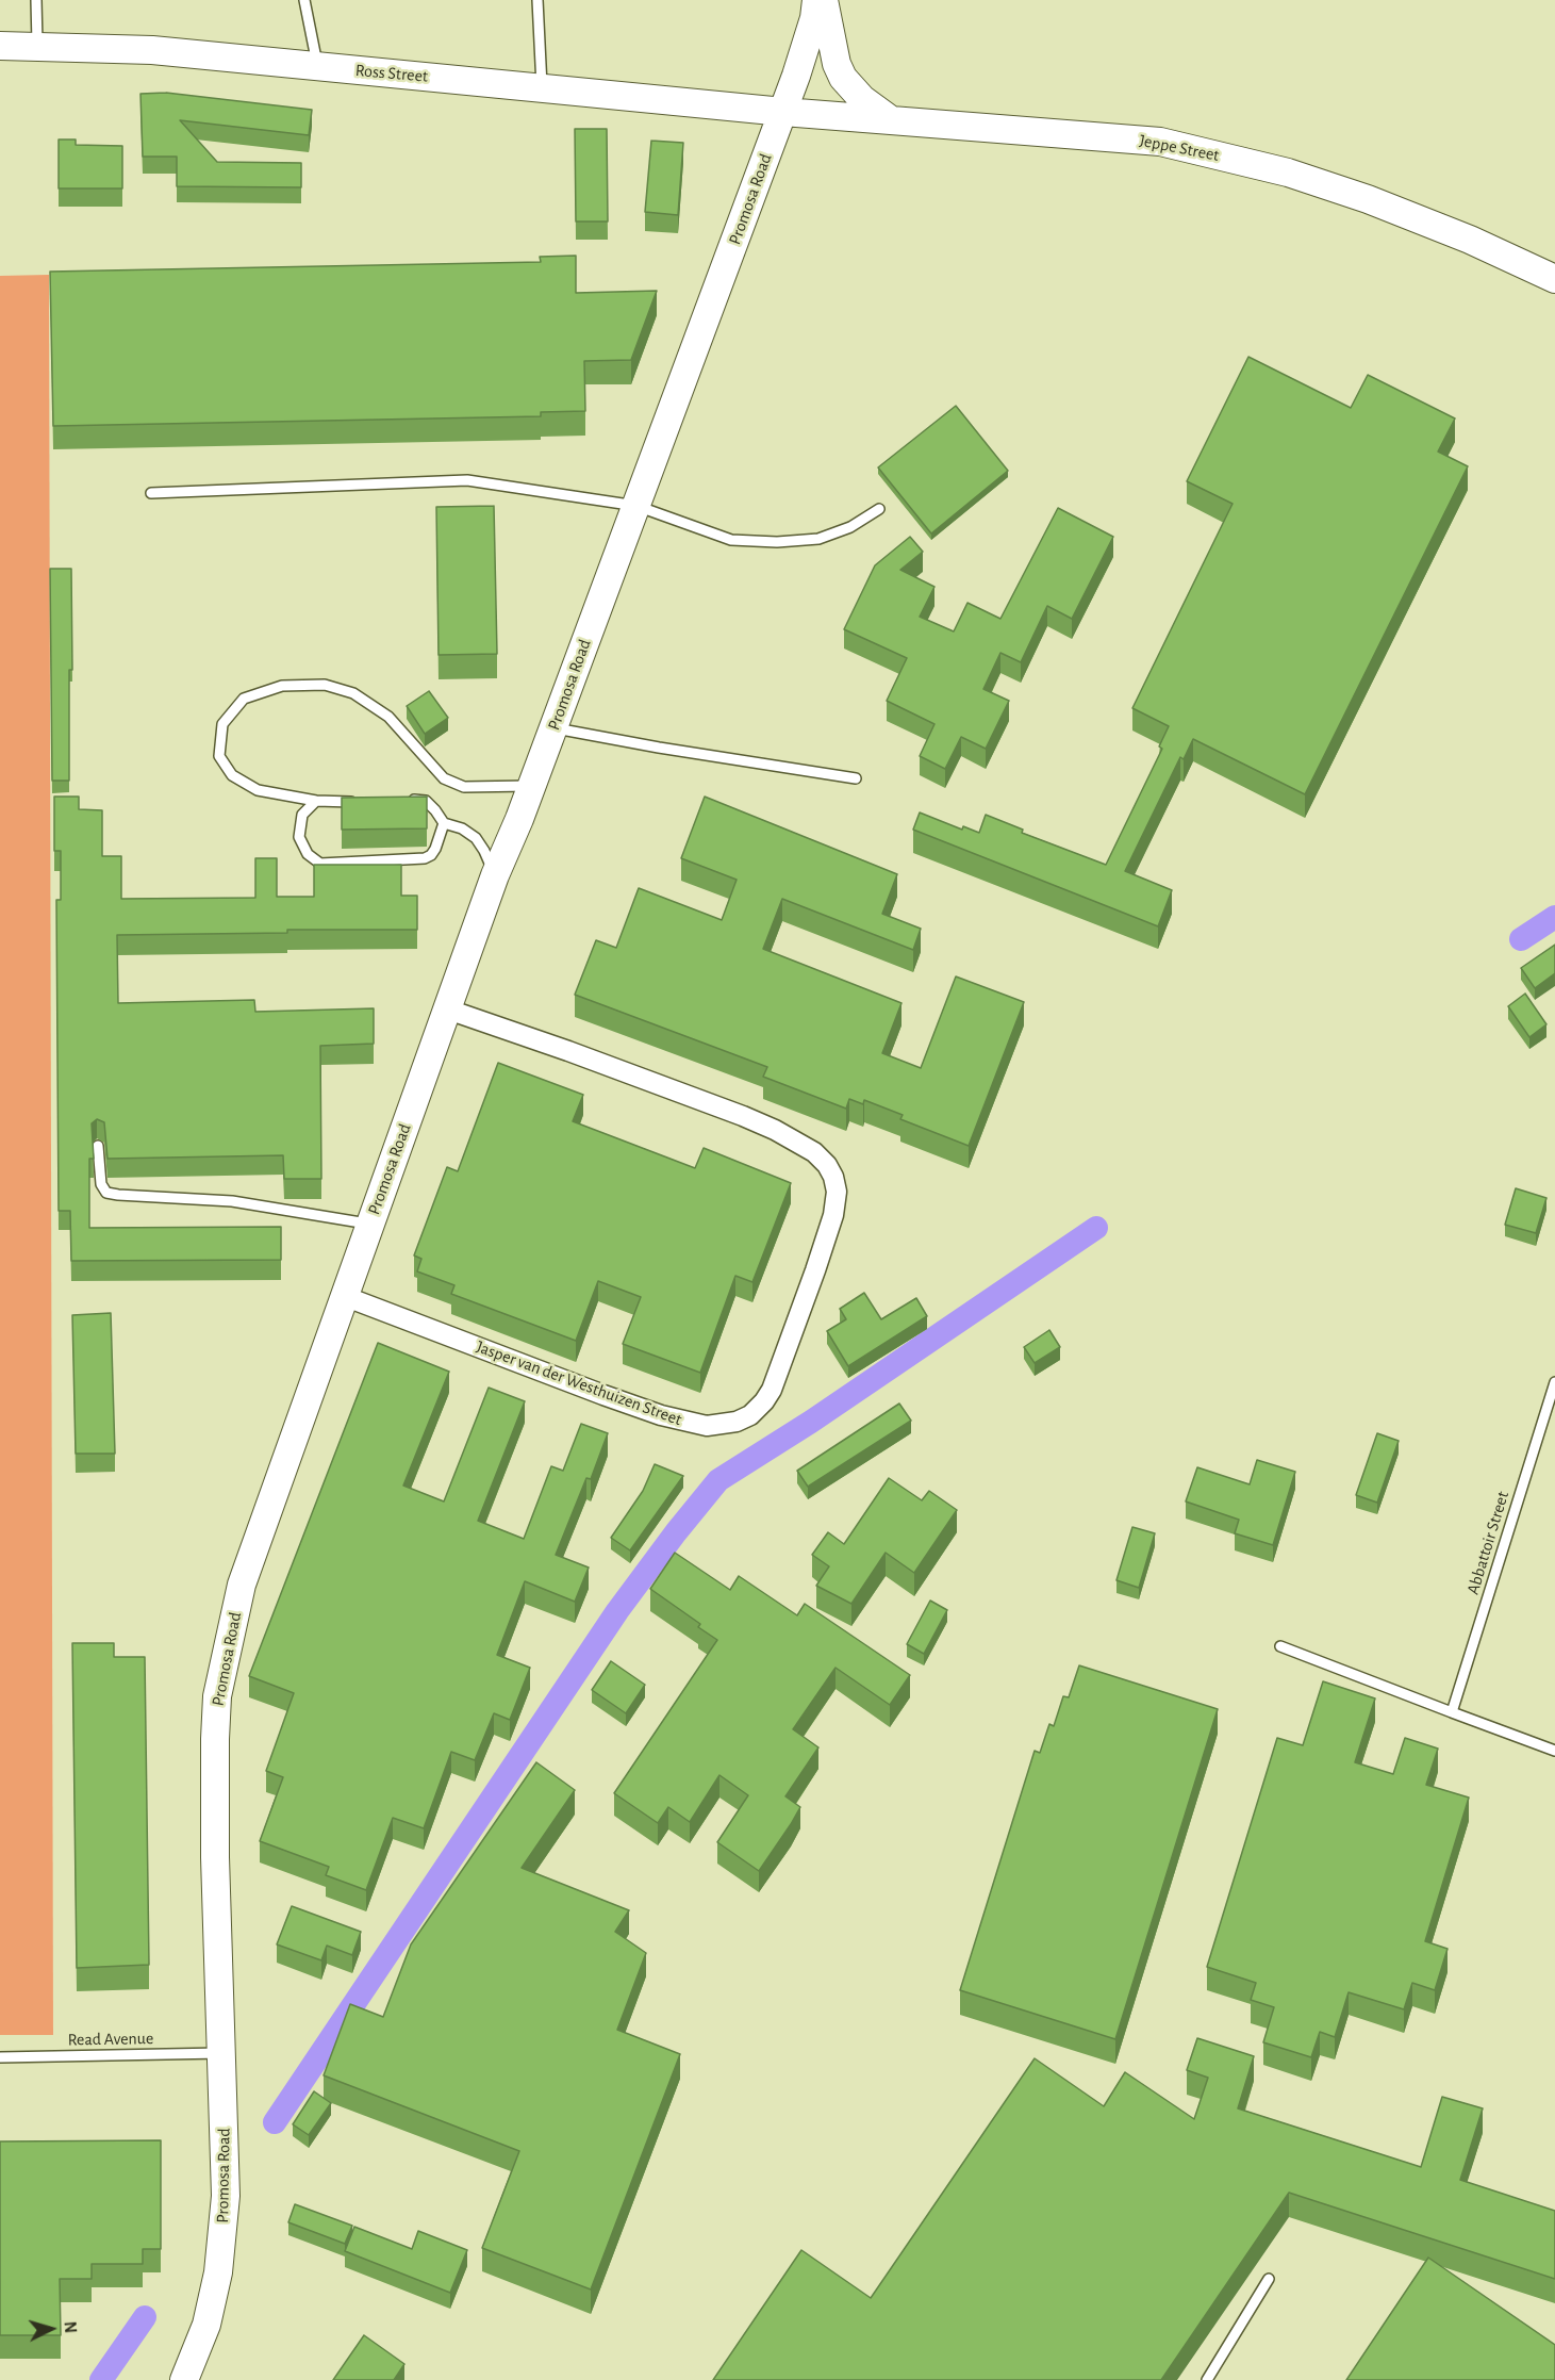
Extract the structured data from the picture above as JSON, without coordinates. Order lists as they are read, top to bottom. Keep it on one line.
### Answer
{"streets":{"street":["Ross Street","Jeppe Street","Promosa Road","Jasper van der Westhuizen Street"],"lane":["Abbattoir Street","Read Avenue"]},"crossings":[["Ross Street","Jeppe Street"],["Ross Street","Promosa Road"],["Jeppe Street","Promosa Road"],["Promosa Road","Jasper van der Westhuizen Street"],["Promosa Road","Read Avenue"]],"north":"right"}
